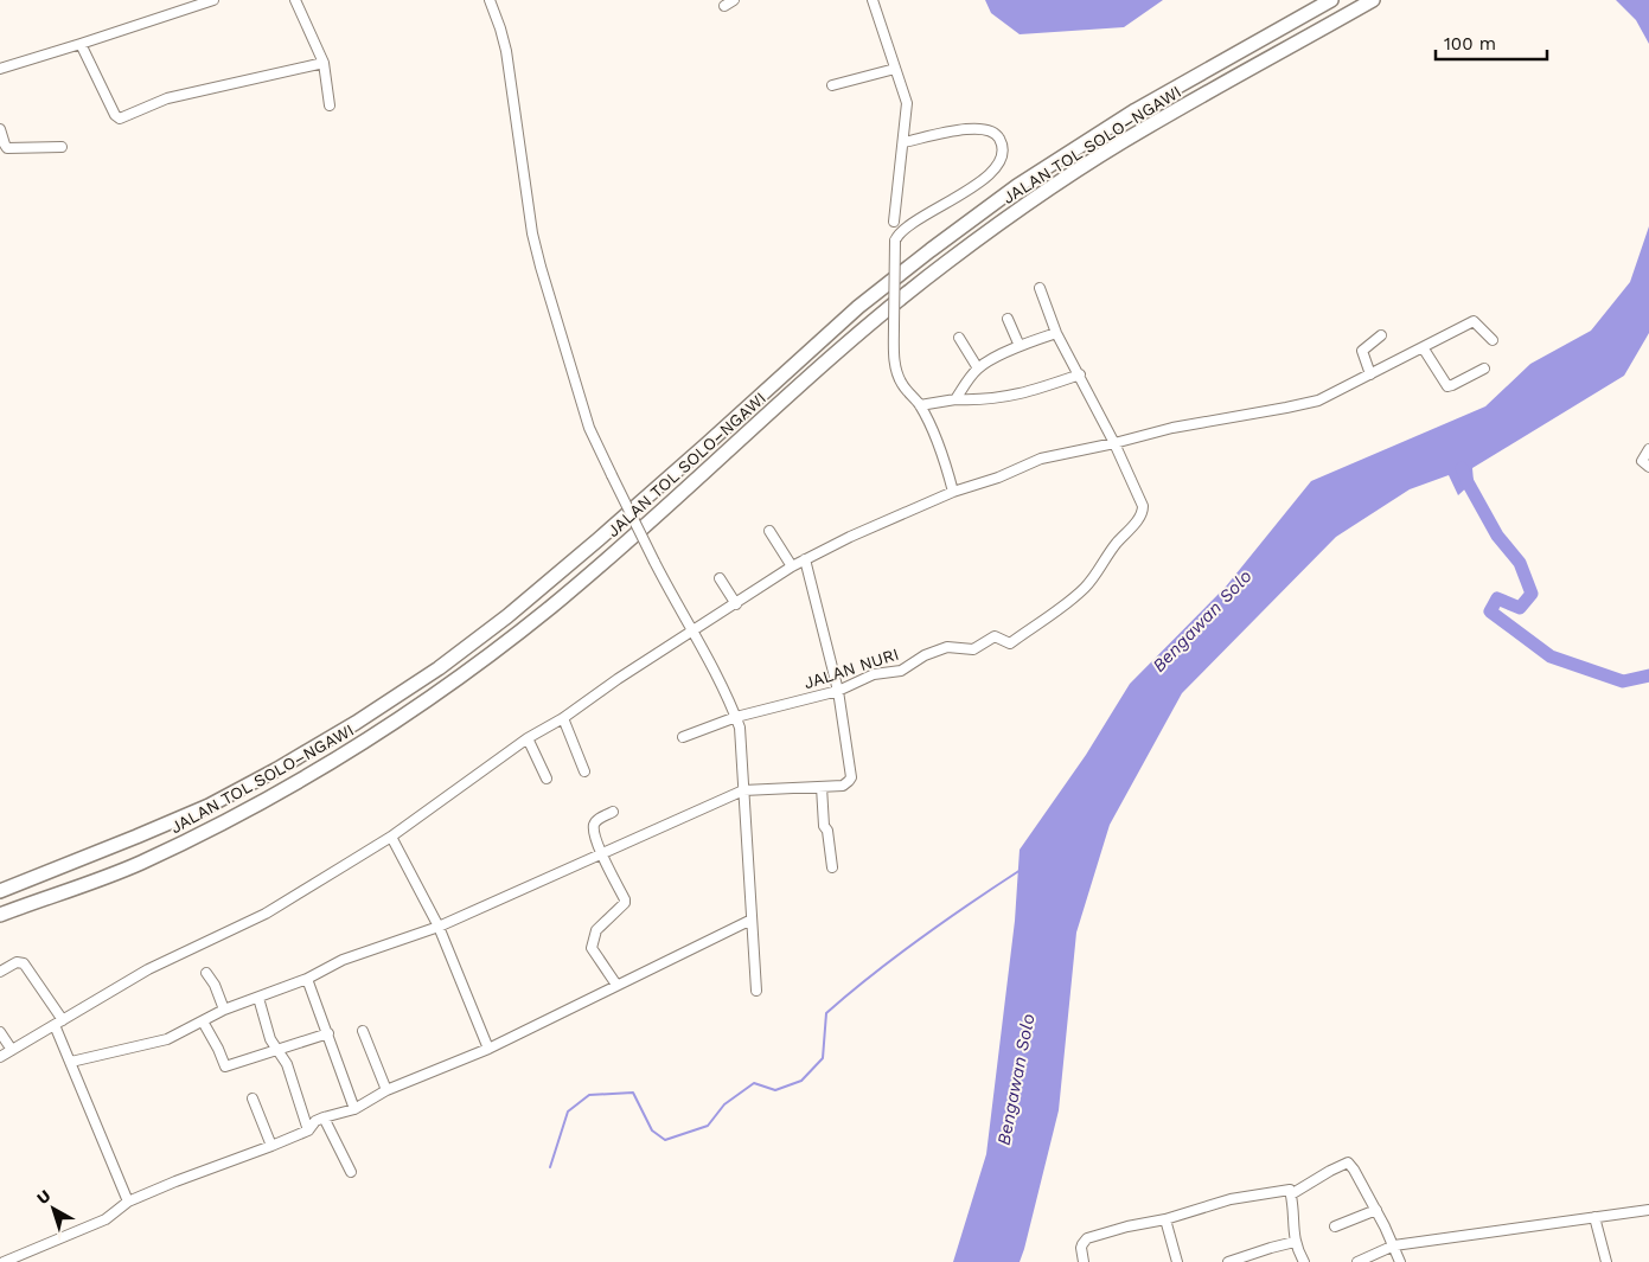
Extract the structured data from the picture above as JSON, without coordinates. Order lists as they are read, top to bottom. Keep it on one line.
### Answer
{"streets":{"highway":["JALAN TOL SOLO–NGAWI"],"street":["JALAN NURI"]},"water":["Bengawan Solo"],"scale_bar":"100 m","north":"top left"}
